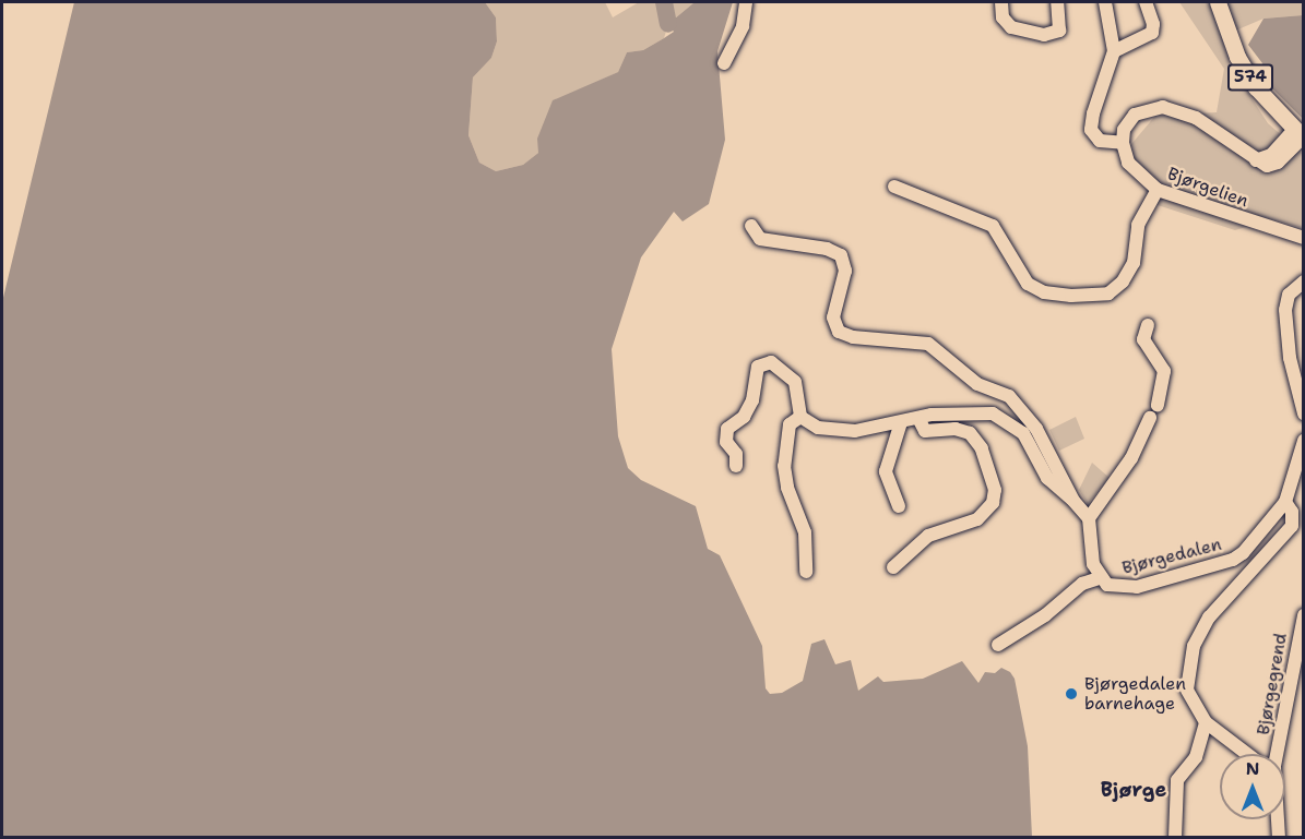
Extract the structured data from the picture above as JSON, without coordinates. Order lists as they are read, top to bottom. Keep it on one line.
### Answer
{"streets":{"main road":["574"],"street":["Bjørgelien","Bjørgedalen","Bjørgegrend"]},"districts":["Bjørge"],"places":["Bjørgedalen barnehage"],"north":"top"}
